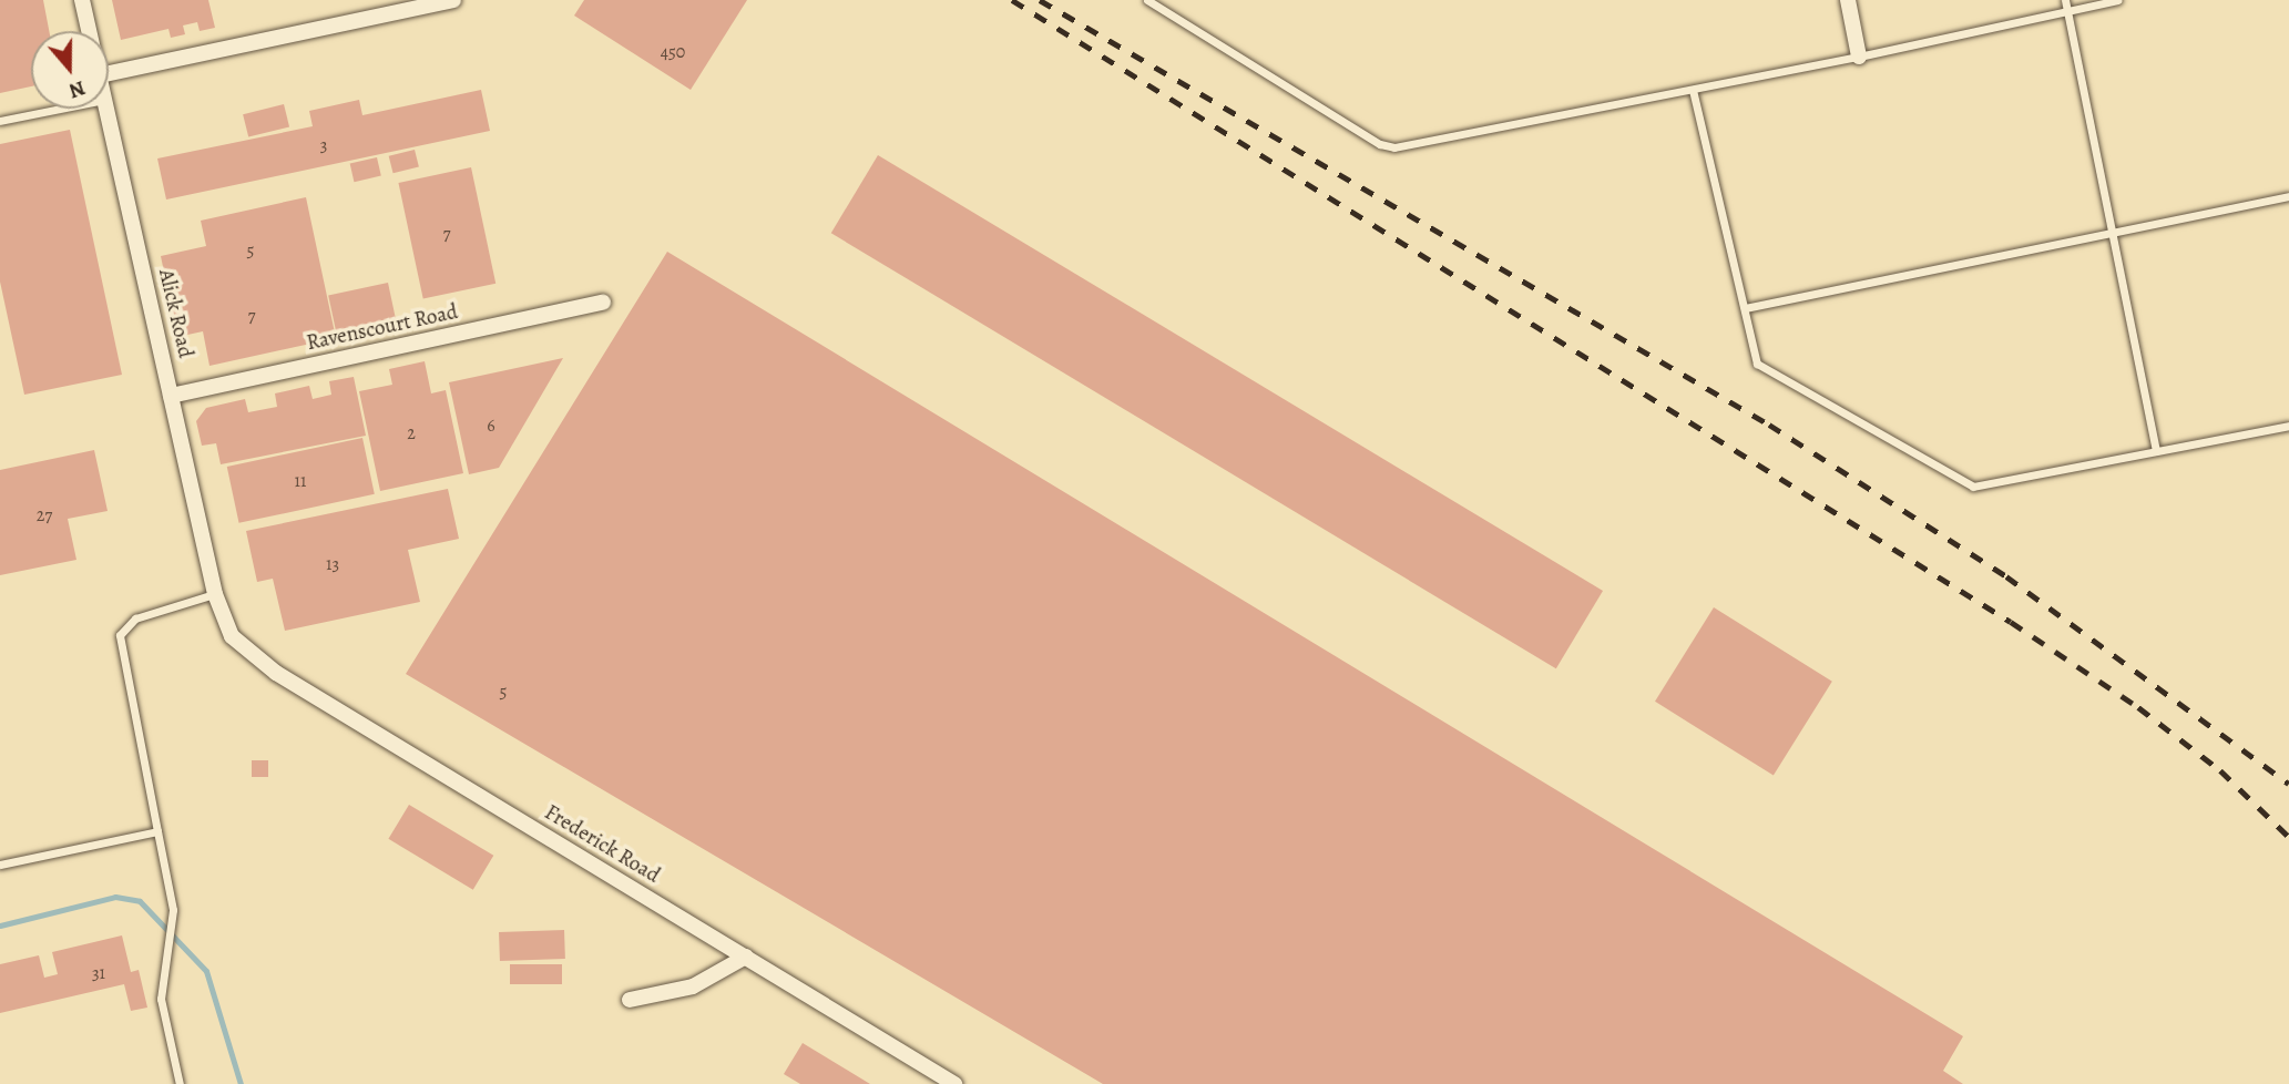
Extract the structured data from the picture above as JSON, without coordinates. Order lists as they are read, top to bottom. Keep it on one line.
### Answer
{"streets":{"street":["Alick Road","Ravenscourt Road","Frederick Road"]},"crossings":[["Alick Road","Ravenscourt Road"],["Alick Road","Frederick Road"]],"house_numbers":["450","3","7","5","7","6","2","11","27","13","5","31"],"north":"bottom"}
